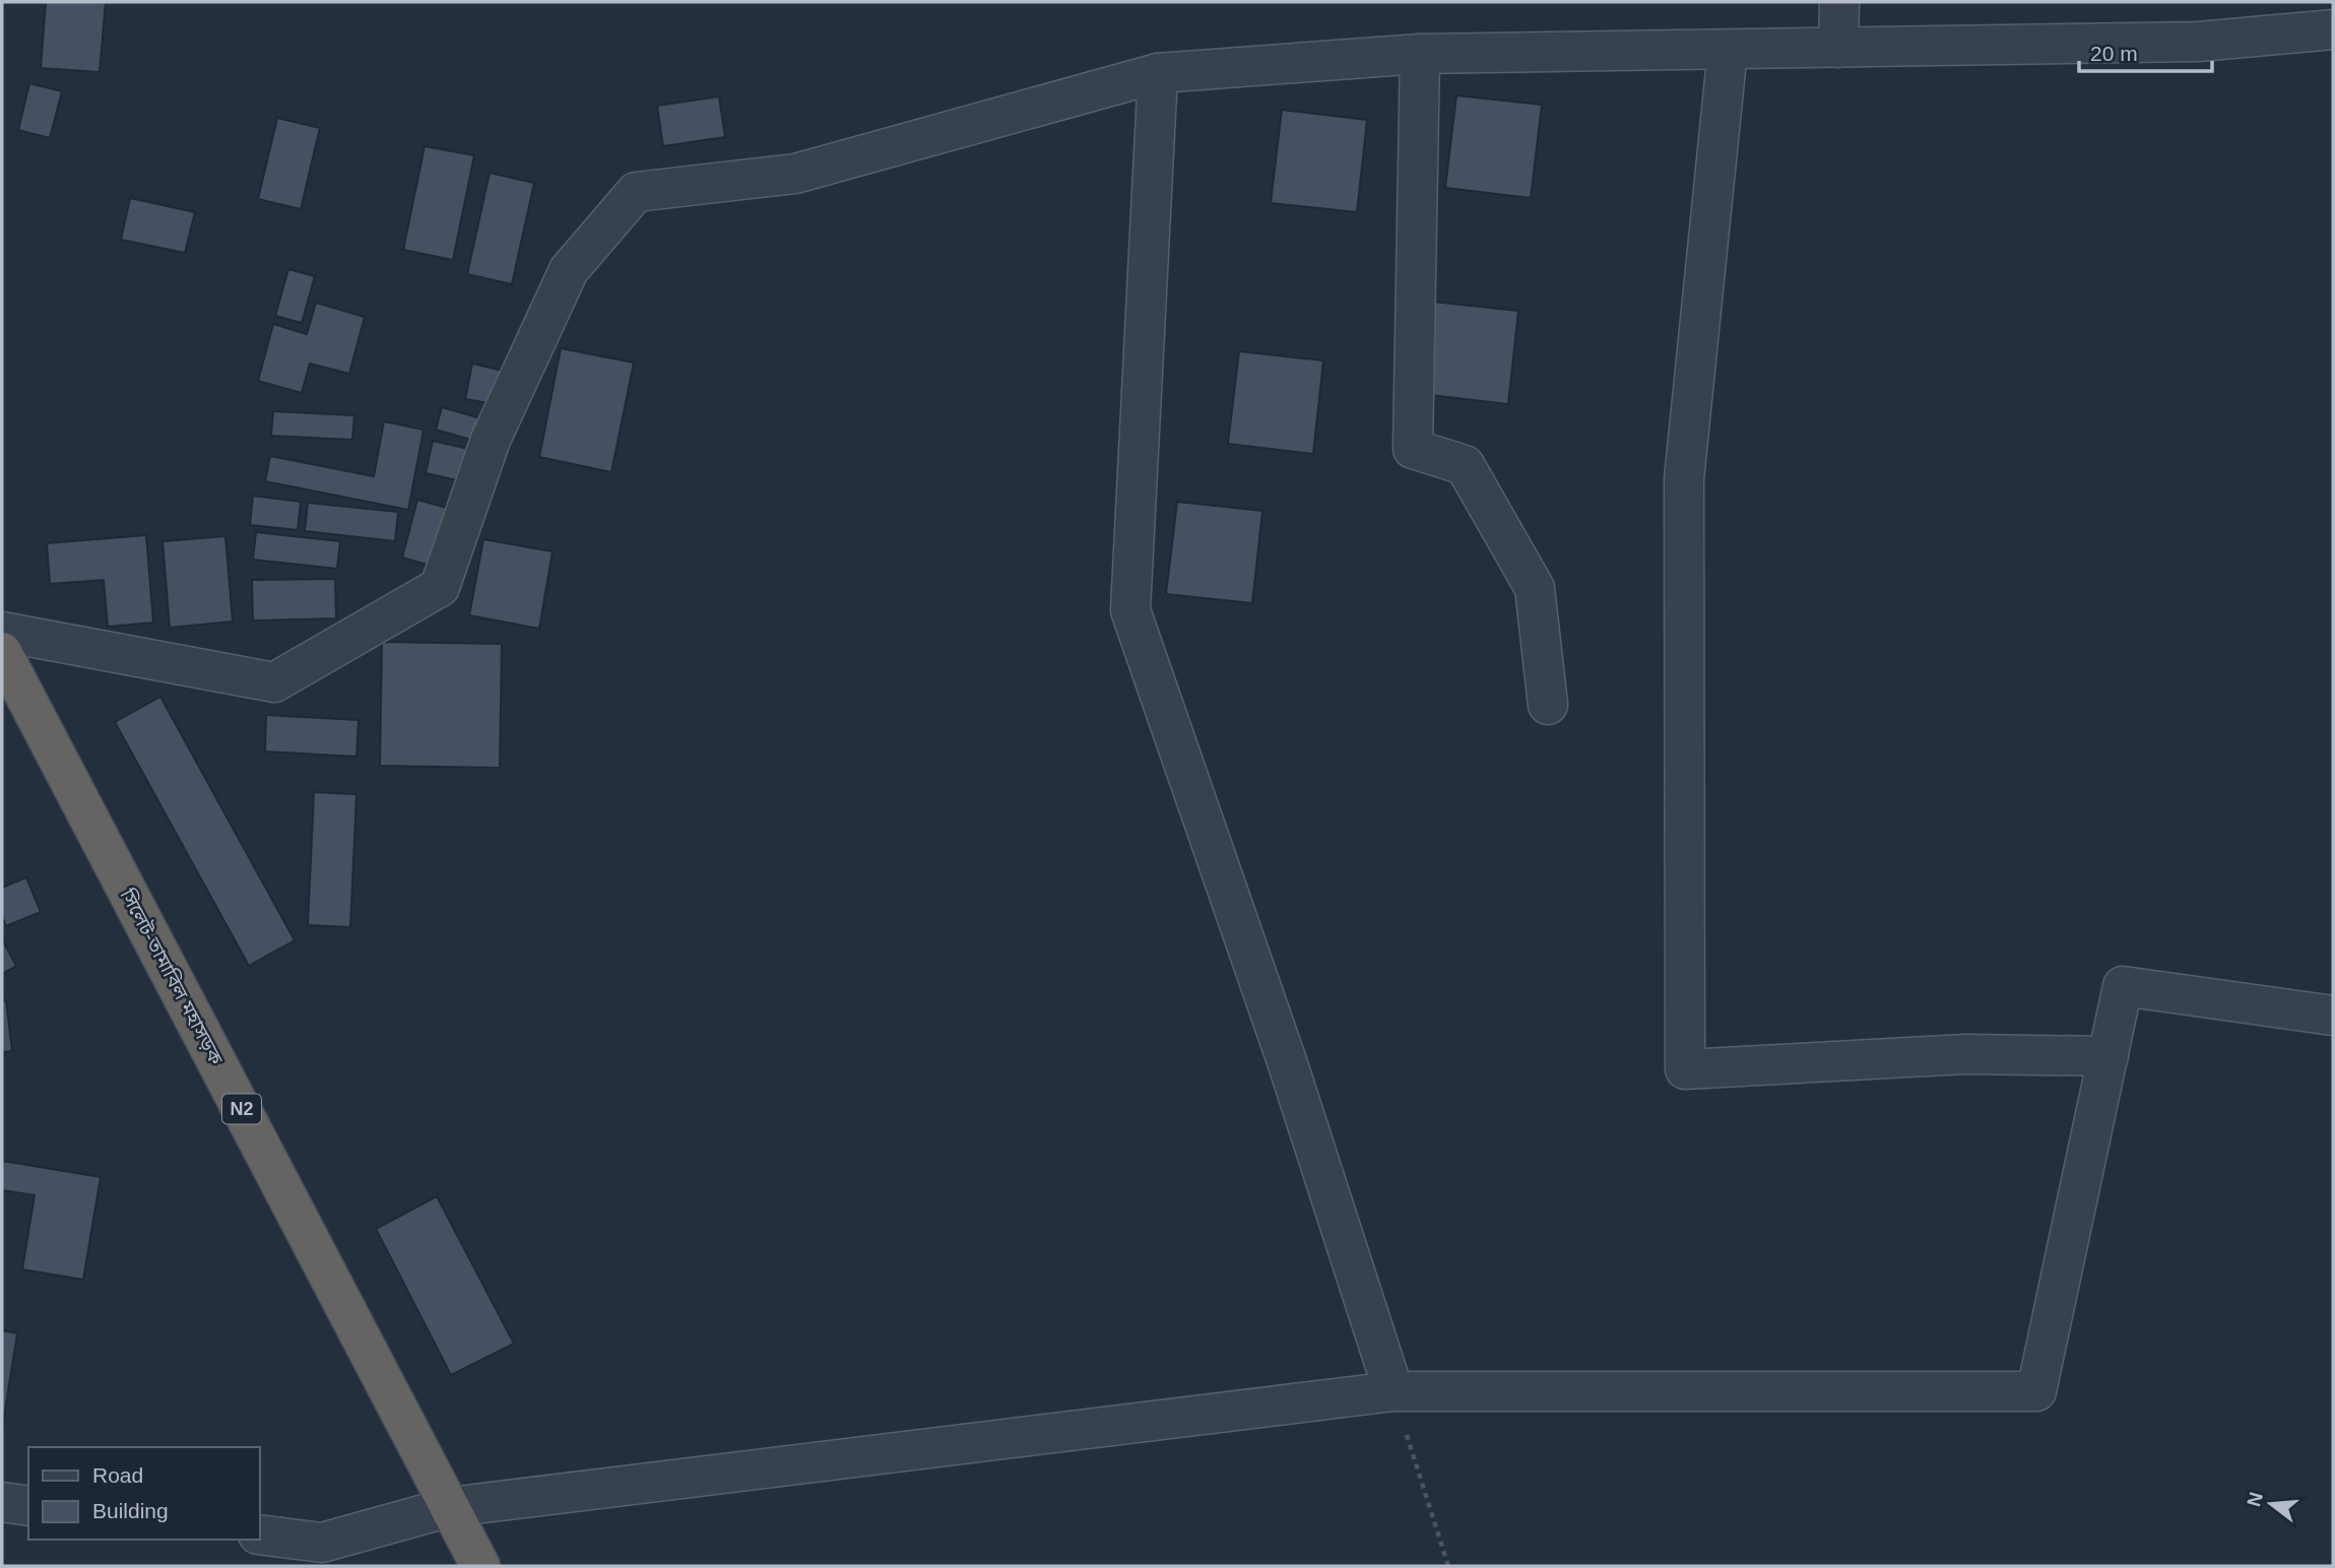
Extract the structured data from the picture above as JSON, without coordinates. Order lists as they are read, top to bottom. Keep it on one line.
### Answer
{"streets":{"highway":["সিলেট-তামাবিল মহাসড়ক","N2"]},"legend":["Road","Building"],"scale_bar":"20 m","north":"left"}
